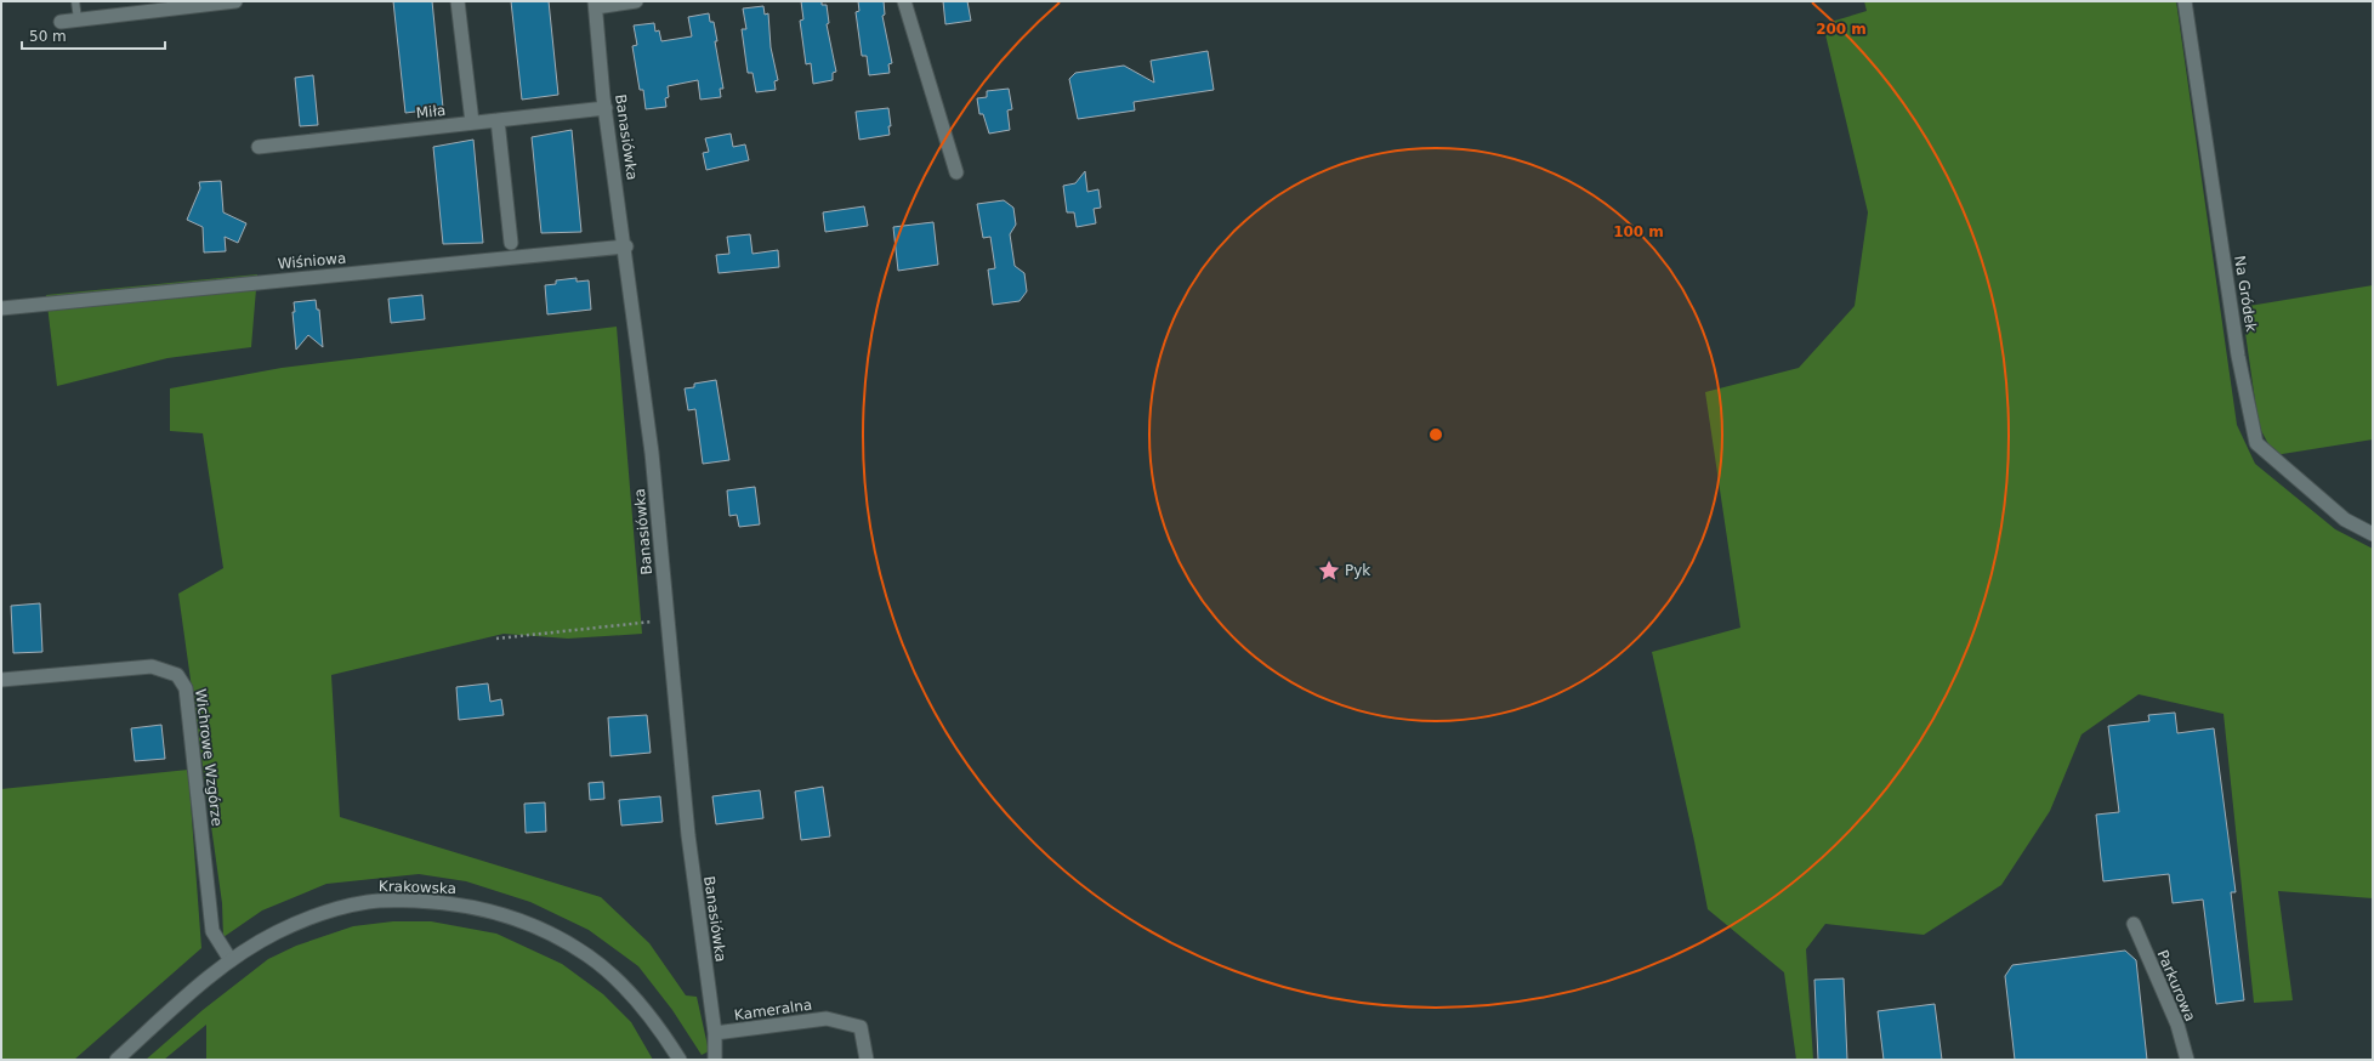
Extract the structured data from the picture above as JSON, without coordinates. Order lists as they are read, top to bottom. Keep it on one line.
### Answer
{"streets":{"street":["Miła","Banasiówka","Wiśniowa","Na Gródek","Wichrowe Wzgórze","Krakowska","Parkurowa","Kameralna"]},"crossings":[["Miła","Banasiówka"],["Banasiówka","Wiśniowa"],["Banasiówka","Kameralna"],["Wichrowe Wzgórze","Krakowska"]],"places":{"place":["Pyk"]},"scale_bar":"50 m","rings":["200 m","100 m"]}
